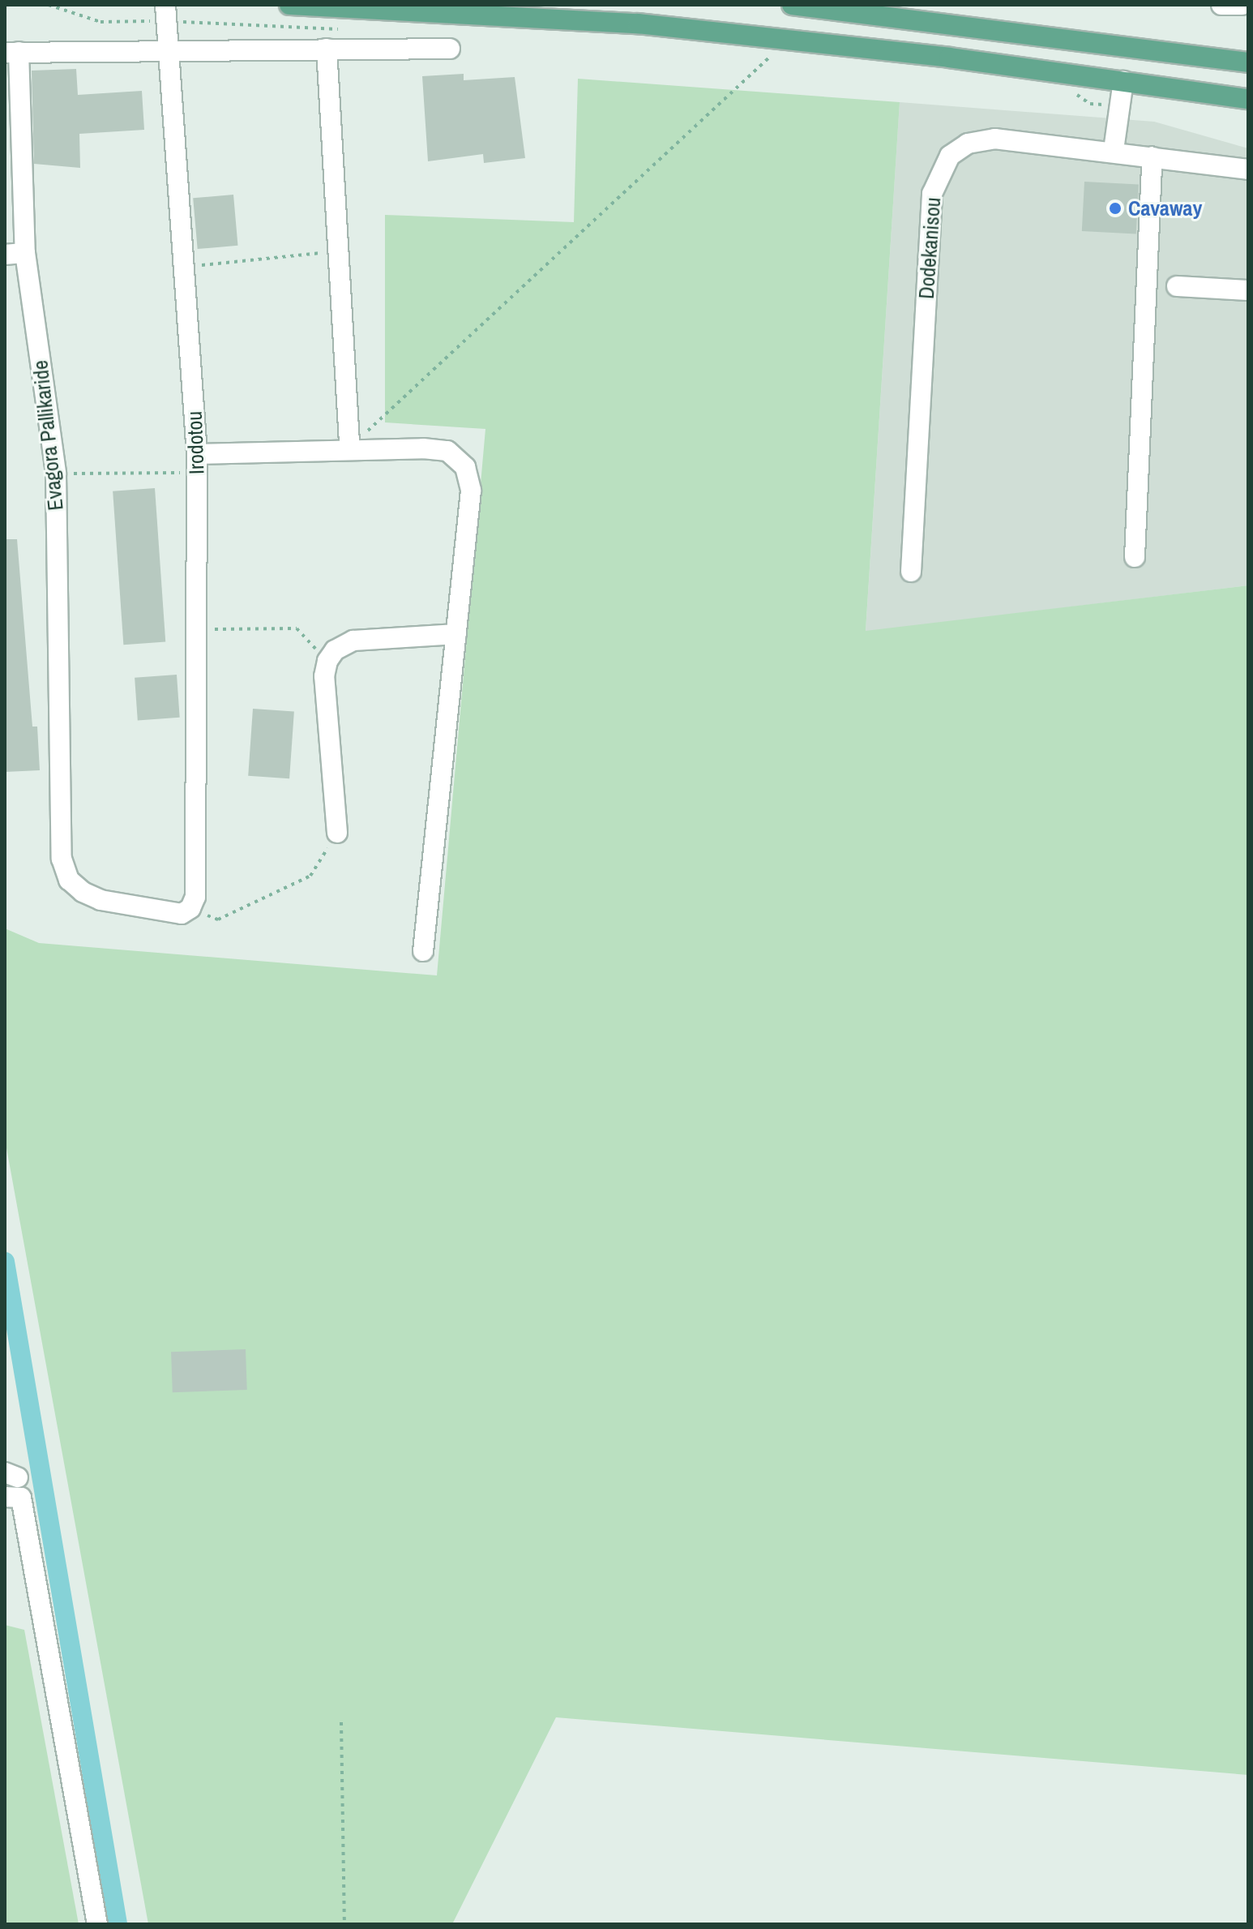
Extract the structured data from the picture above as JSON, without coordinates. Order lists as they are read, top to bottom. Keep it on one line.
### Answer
{"streets":{"street":["Dodekanisou","Evagora Pallikaride","Irodotou"]},"crossings":[["Evagora Pallikaride","Irodotou"]],"places":["Cavaway"]}
